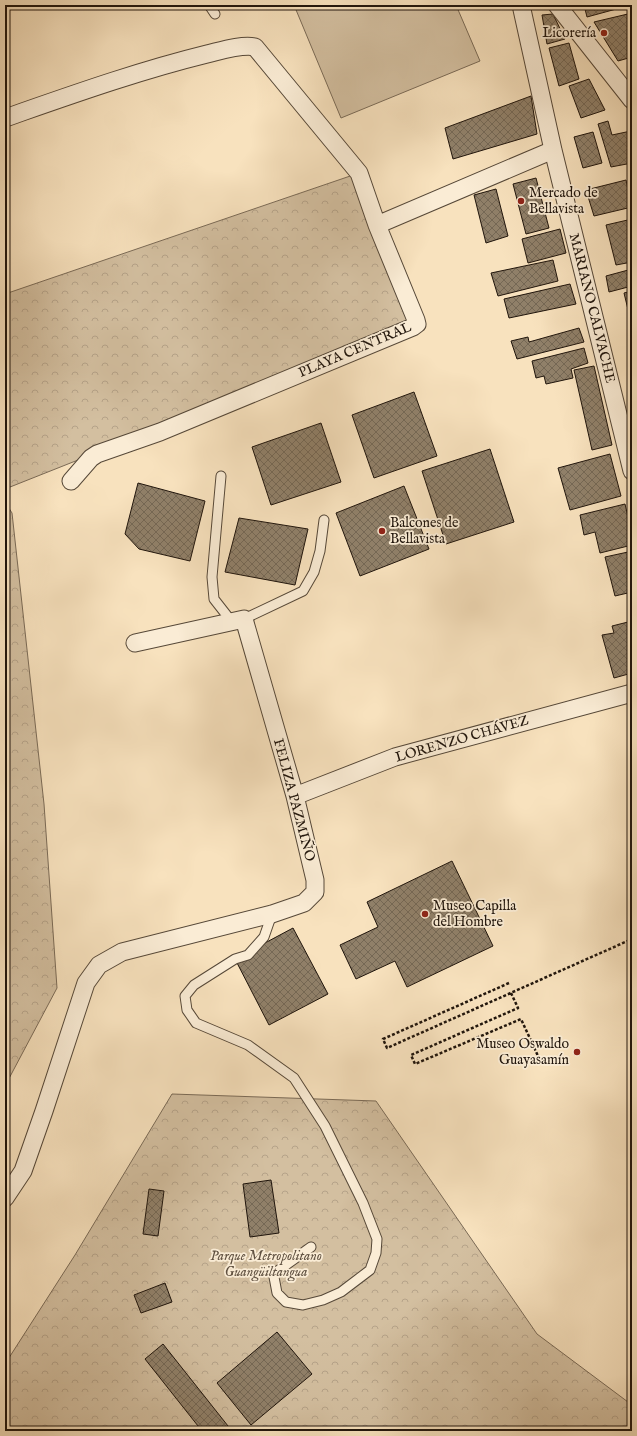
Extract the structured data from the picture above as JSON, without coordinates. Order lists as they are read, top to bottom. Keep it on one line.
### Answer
{"streets":{"street":["MARIANO CALVACHE","PLAYA CENTRAL","LORENZO CHÁVEZ","FELIZA PAZMIÑO"]},"crossings":[["LORENZO CHÁVEZ","FELIZA PAZMIÑO"]],"parks":["Parque Metropolitano Guangüiltangua"],"places":["Licorería","Mercado de Bellavista","Balcones de Bellavista","Museo Capilla del Hombre","Museo Oswaldo Guayasamín"]}
